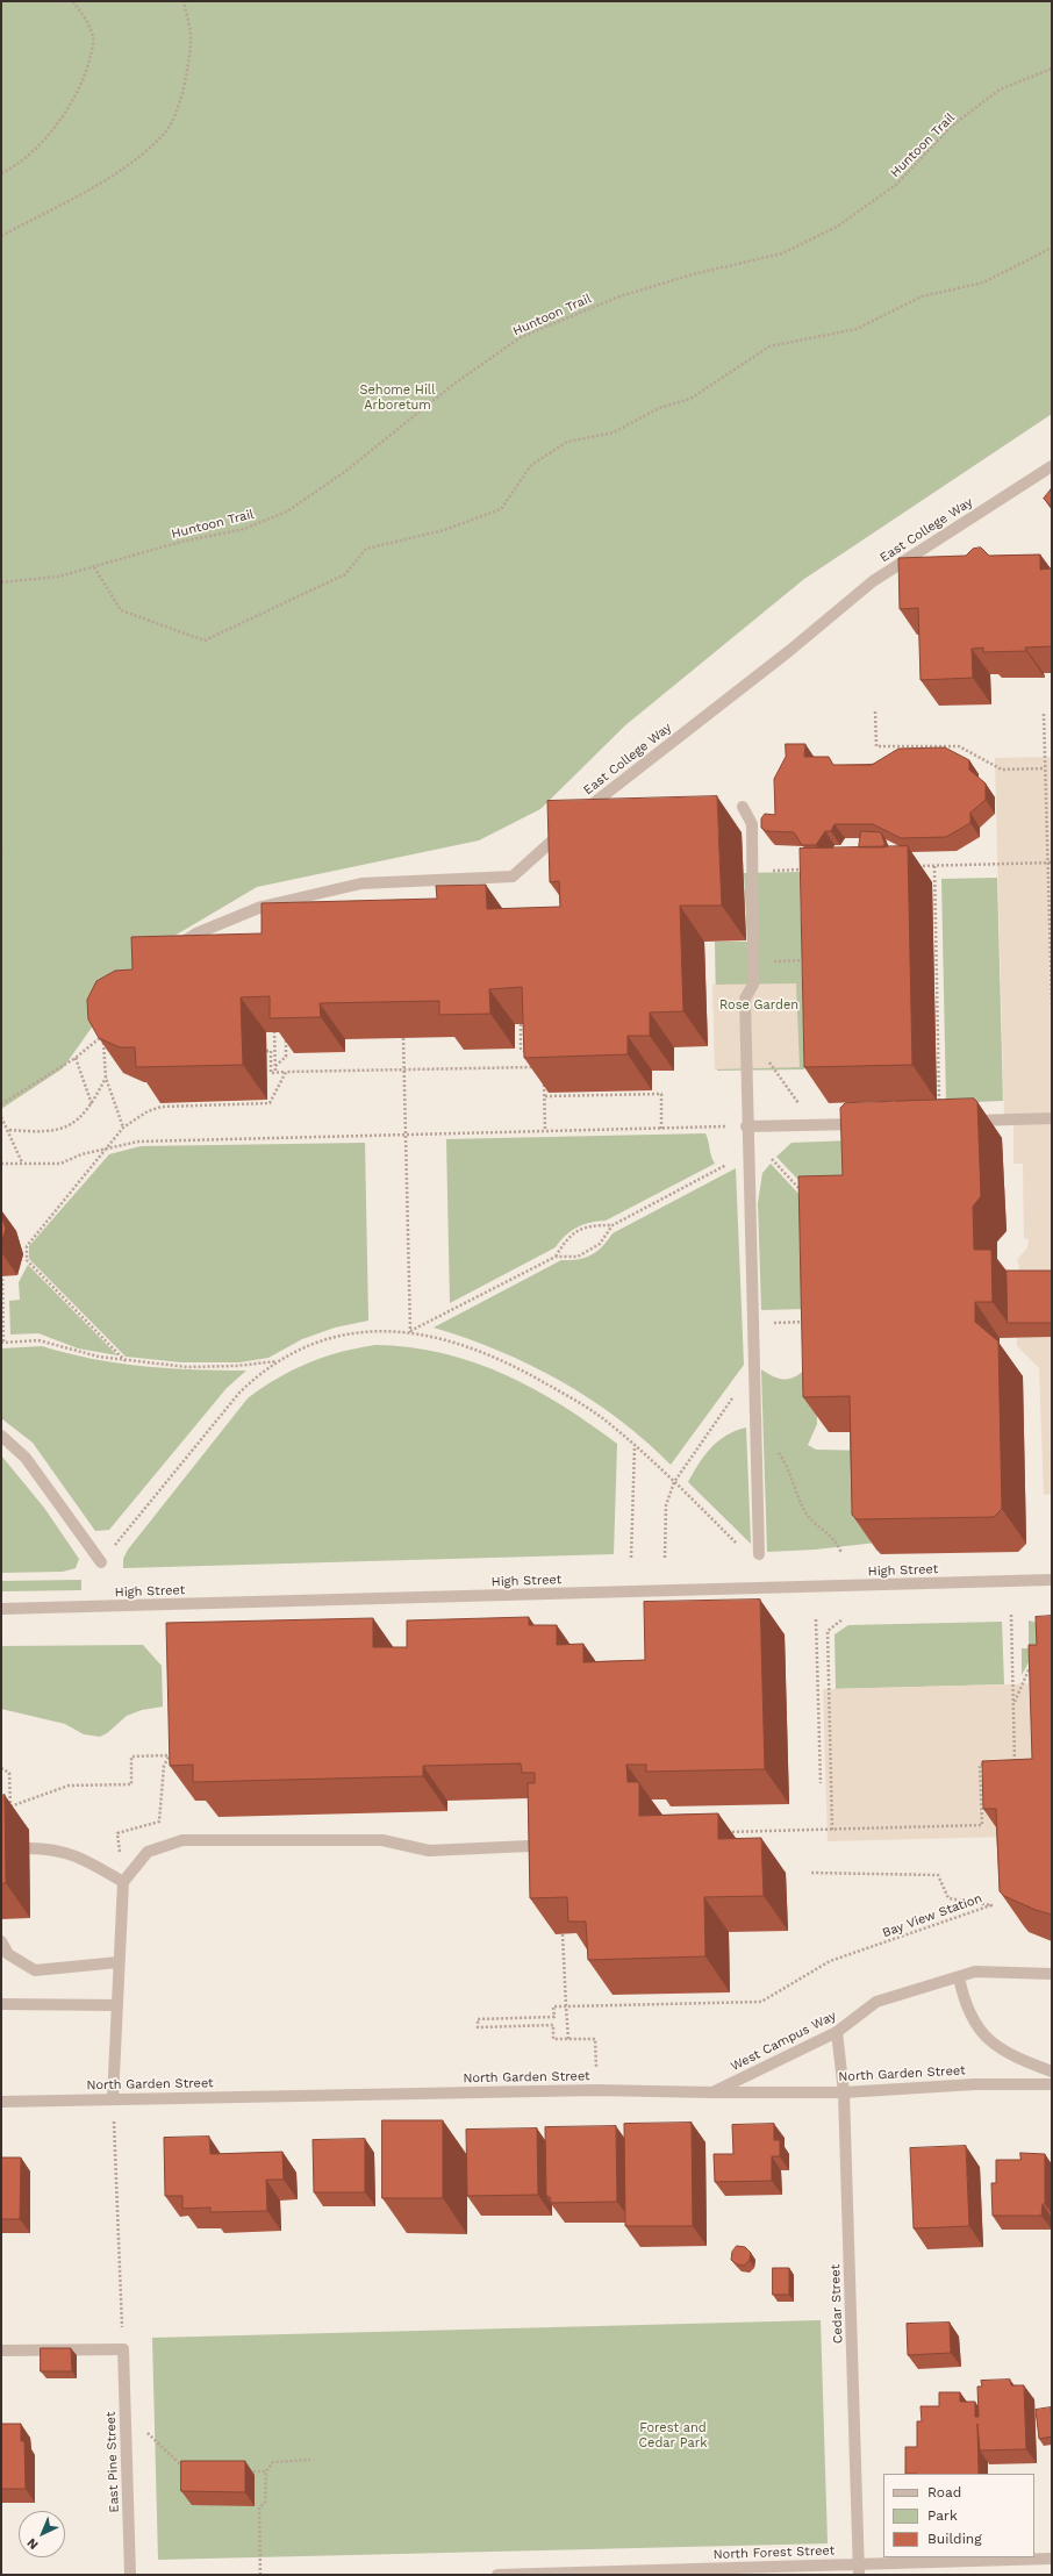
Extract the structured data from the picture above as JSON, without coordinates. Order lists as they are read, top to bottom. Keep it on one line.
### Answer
{"streets":{"street":["East College Way","High Street","West Campus Way","North Garden Street","Cedar Street","East Pine Street","North Forest Street"],"path":["Huntoon Trail","Bay View Station"]},"crossings":[["West Campus Way","North Garden Street"],["West Campus Way","Cedar Street"],["North Garden Street","Cedar Street"],["Cedar Street","North Forest Street"]],"parks":["Sehome Hill Arboretum","Rose Garden","Forest and Cedar Park"],"legend":["Road","Park","Building"],"north":"bottom left"}
